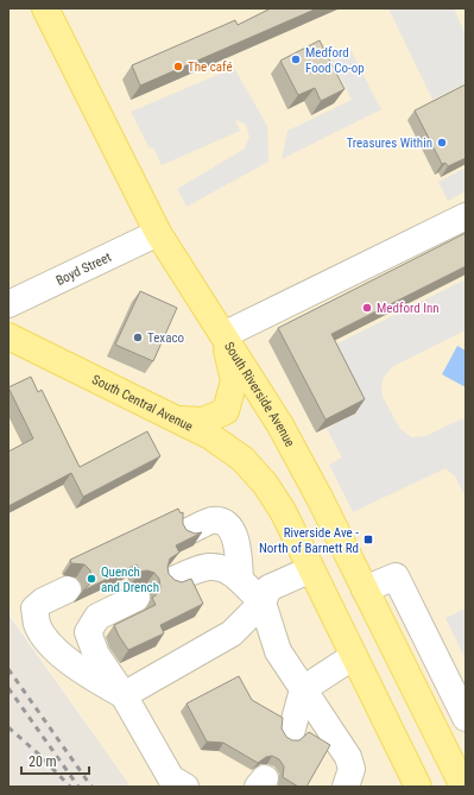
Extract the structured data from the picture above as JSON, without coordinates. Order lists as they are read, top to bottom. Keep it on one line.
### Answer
{"streets":{"main road":["South Riverside Avenue","South Central Avenue"],"street":["Boyd Street"]},"crossings":[["Boyd Street","South Riverside Avenue"]],"places":{"other":["Medford Food Co-op","The café","Treasures Within","Medford Inn","Texaco","Quench and Drench"],"transit":["Riverside Ave - North of Barnett Rd"]},"scale_bar":"20 m"}
